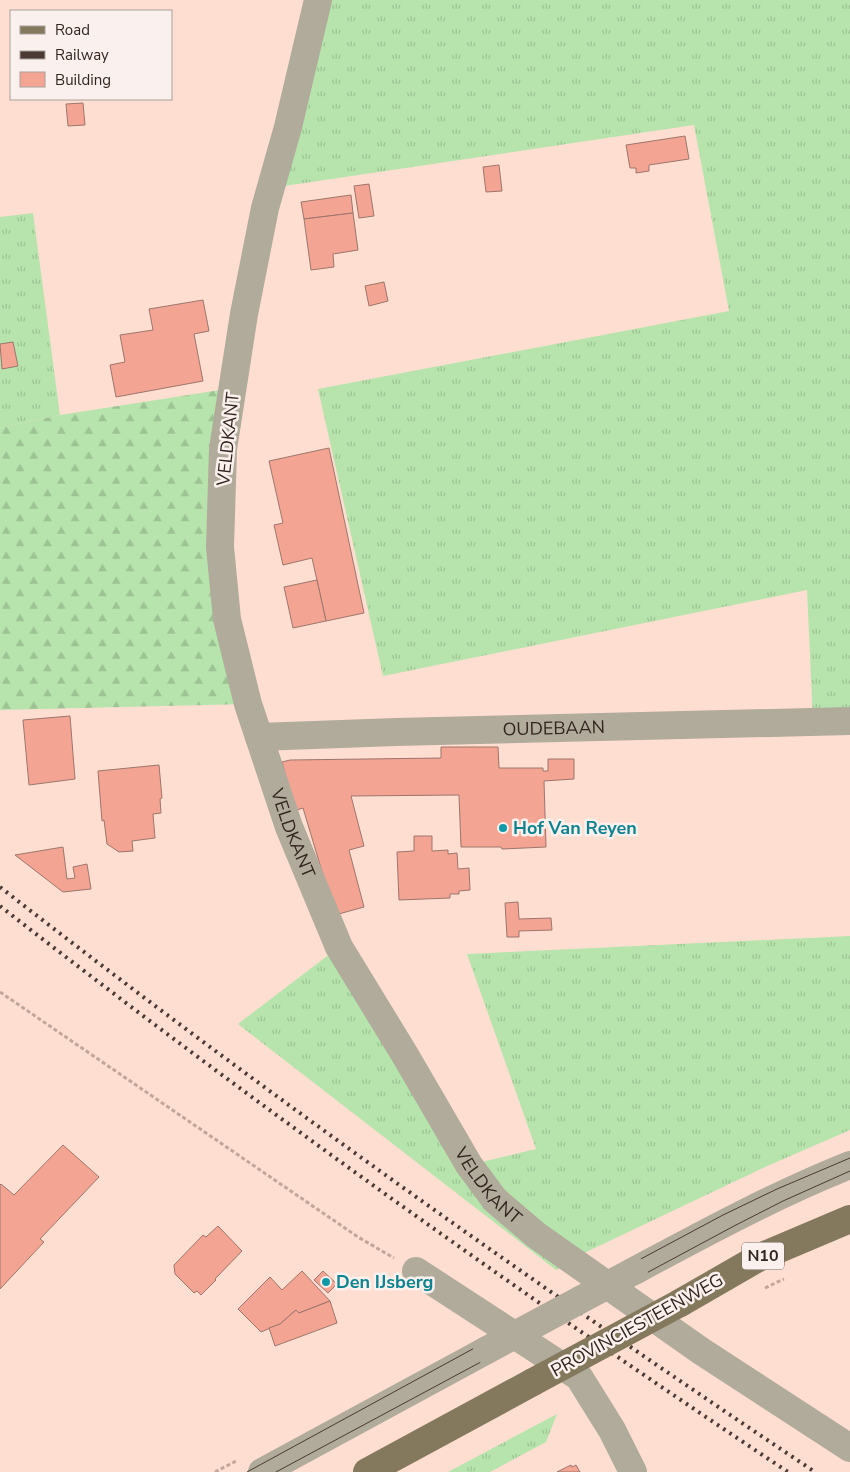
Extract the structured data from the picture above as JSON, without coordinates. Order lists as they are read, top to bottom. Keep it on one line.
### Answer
{"streets":{"main road":["N10","PROVINCIESTEENWEG"],"street":["VELDKANT","OUDEBAAN"]},"crossings":[["VELDKANT","OUDEBAAN"]],"places":["Hof Van Reyen","Den IJsberg"],"legend":["Road","Railway","Building"]}
